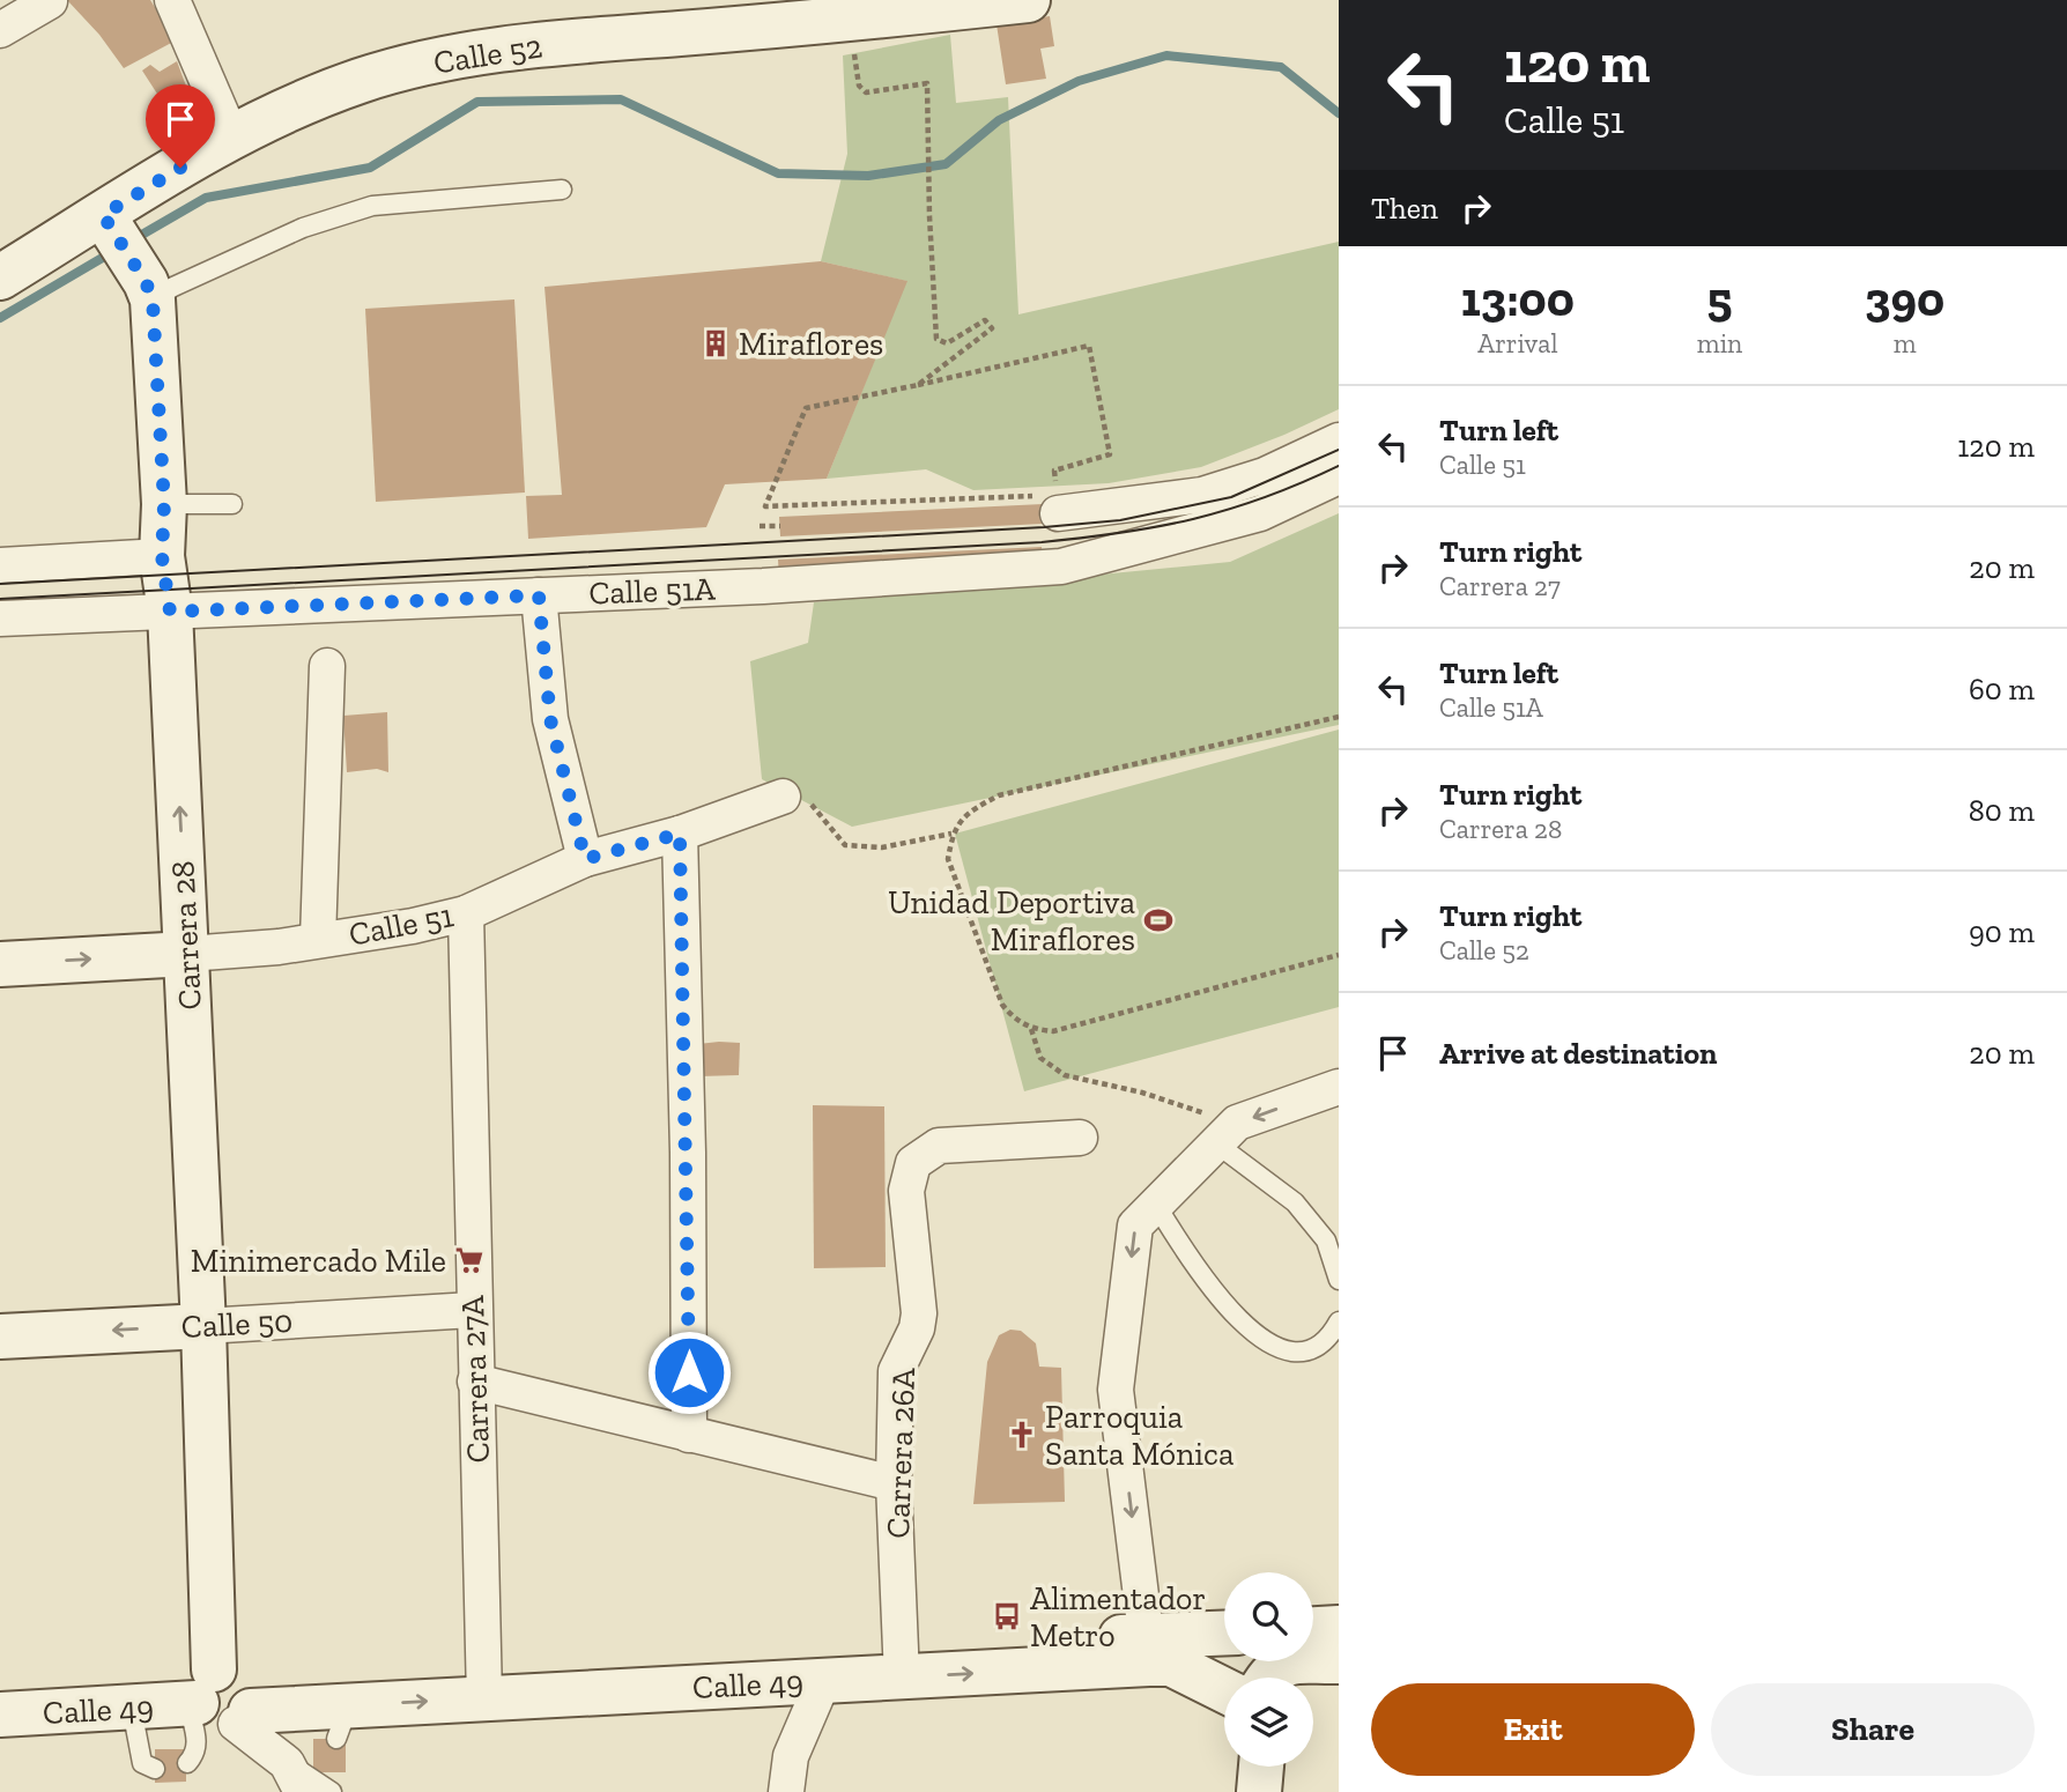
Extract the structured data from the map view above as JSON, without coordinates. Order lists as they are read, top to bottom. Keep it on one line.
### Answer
{"streets":{"main road":["Calle 52","Calle 51","Carrera 28","Calle 50","Calle 49"],"street":["Calle 51A","Carrera 27A","Carrera 26A"]},"crossings":[["Calle 52","Carrera 28"],["Calle 51A","Carrera 28"],["Calle 51","Carrera 28"],["Calle 51","Carrera 27A"],["Carrera 28","Calle 50"],["Carrera 28","Calle 49"],["Calle 50","Carrera 27A"],["Carrera 27A","Calle 49"],["Carrera 26A","Calle 49"]],"one_way":["Calle 50"],"places":{"building":["Miraflores"],"sports":["Unidad Deportiva Miraflores"],"supermarket":["Minimercado Mile"],"church":["Parroquia Santa Mónica"],"bus stop":["Alimentador Metro"]},"page":{"turn":["120 m","Calle 51"],"then":"Then","eta":["13:00","Arrival","5","min","390","m"],"list":[{"name":"Turn left","note":"Calle 51","value":"120 m"},{"name":"Turn right","note":"Carrera 27","value":"20 m"},{"name":"Turn left","note":"Calle 51A","value":"60 m"},{"name":"Turn right","note":"Carrera 28","value":"80 m"},{"name":"Turn right","note":"Calle 52","value":"90 m"},{"name":"Arrive at destination","value":"20 m"}],"buttons":["Exit","Share"]}}
